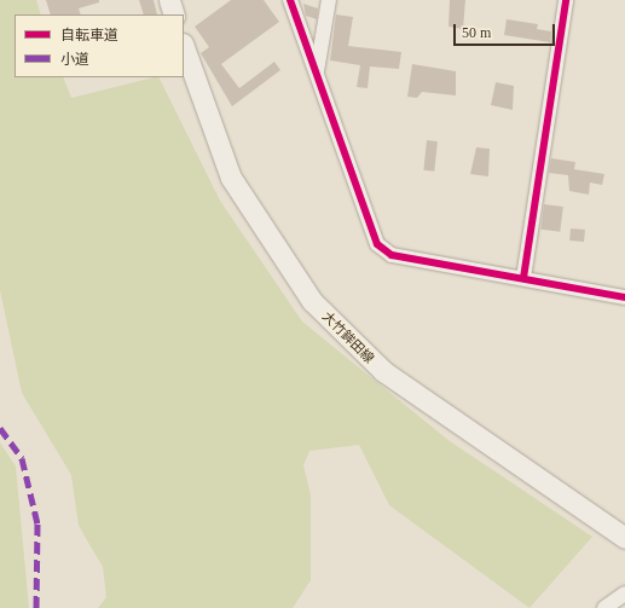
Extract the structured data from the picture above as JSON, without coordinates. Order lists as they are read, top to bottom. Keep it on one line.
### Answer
{"streets":{"main road":["大竹鉾田線"]},"legend":["自転車道","小道"],"scale_bar":"50 m"}
